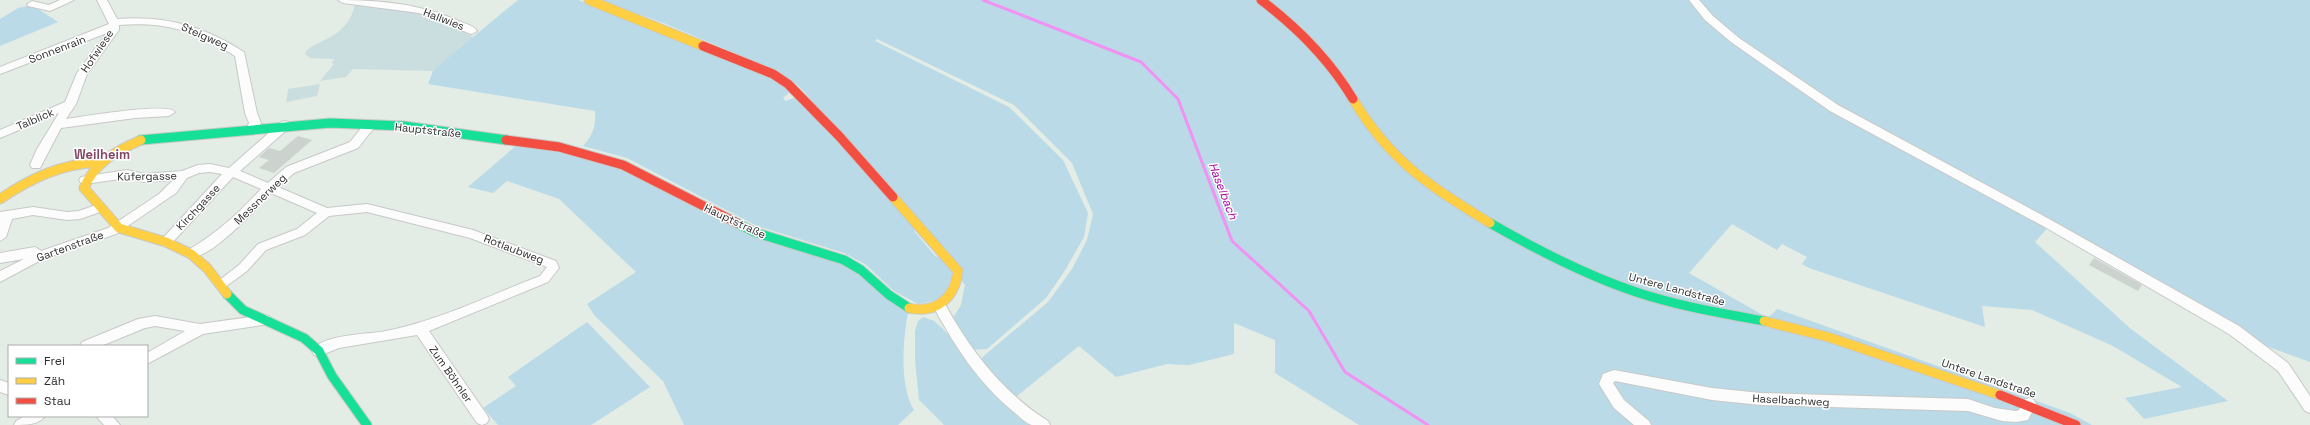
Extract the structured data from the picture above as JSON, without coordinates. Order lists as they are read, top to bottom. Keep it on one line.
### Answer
{"streets":{"street":["Hallwies","Steigweg","Sonnenrain","Hofwiese","Talblick","Hauptstraße","Küfergasse","Messnerweg","Kirchgasse","Gartenstraße","Rotlaubweg","Untere Landstraße","Zum Böhnler","Haselbachweg"]},"crossings":[["Steigweg","Sonnenrain"],["Steigweg","Hofwiese"],["Steigweg","Hauptstraße"],["Sonnenrain","Hofwiese"],["Hofwiese","Talblick"],["Hauptstraße","Küfergasse"],["Hauptstraße","Messnerweg"],["Hauptstraße","Kirchgasse"],["Küfergasse","Kirchgasse"],["Küfergasse","Gartenstraße"],["Küfergasse","Rotlaubweg"],["Messnerweg","Rotlaubweg"],["Kirchgasse","Rotlaubweg"],["Rotlaubweg","Zum Böhnler"],["Untere Landstraße","Haselbachweg"]],"districts":["Weilheim"],"water":["Haselbach"],"legend":["Frei","Zäh","Stau"]}
